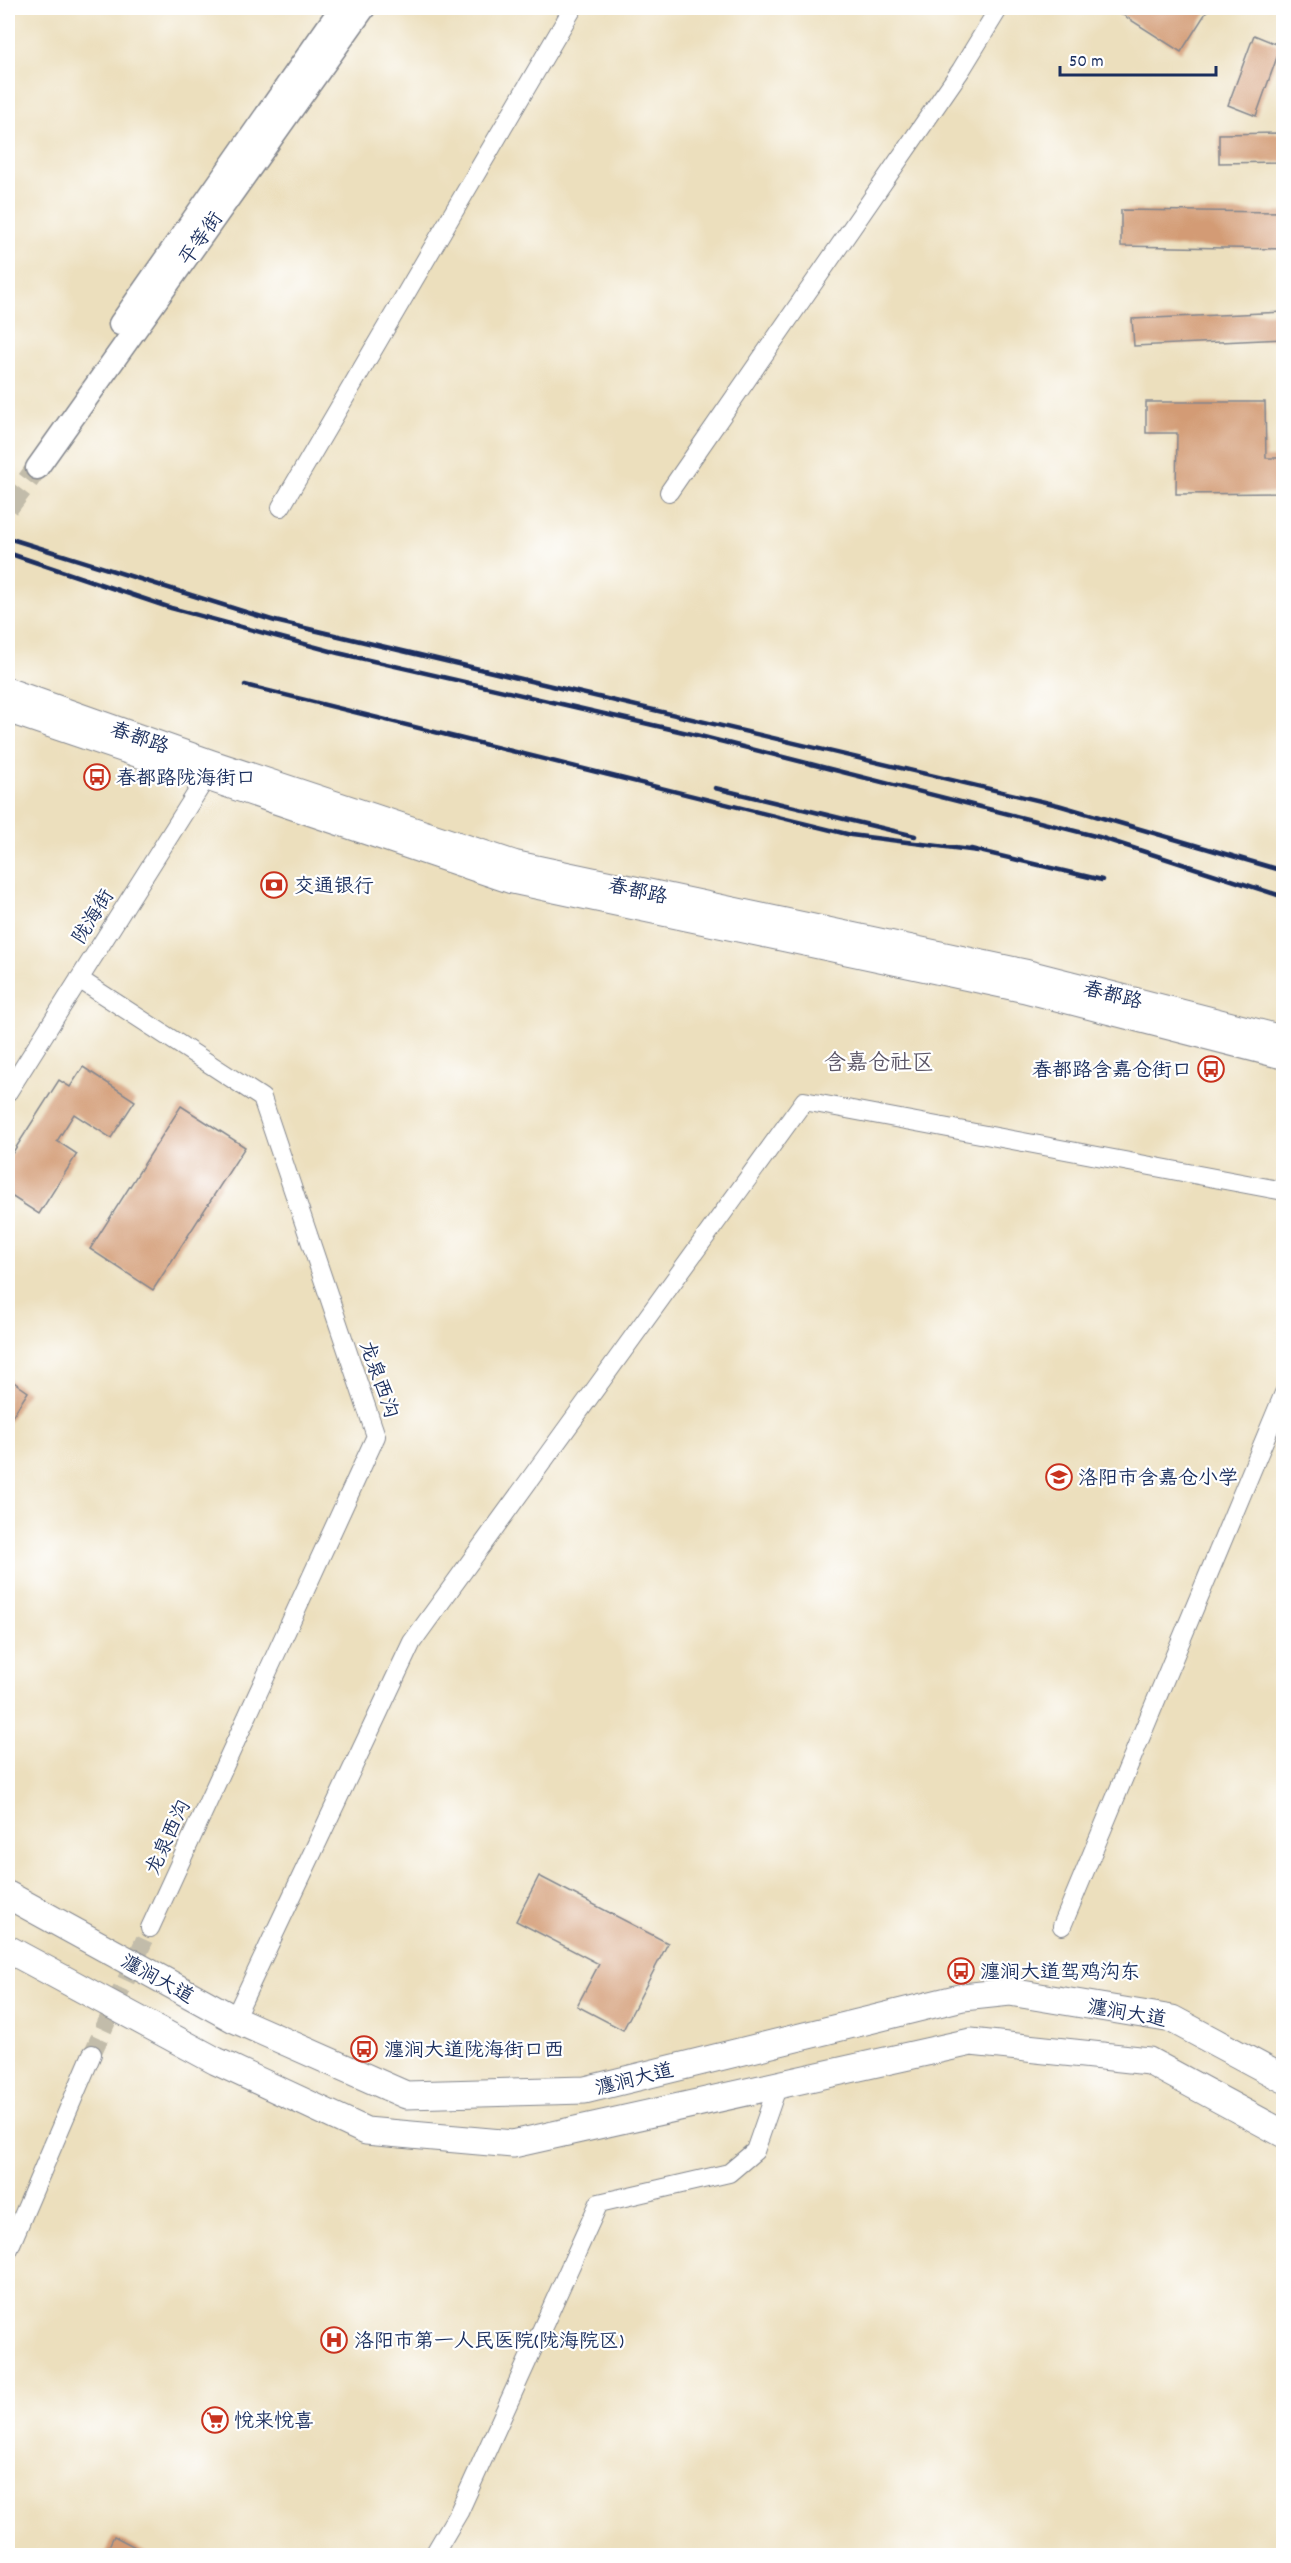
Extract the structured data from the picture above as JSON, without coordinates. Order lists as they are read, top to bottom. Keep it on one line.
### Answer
{"streets":{"main road":["春都路","瀍涧大道"],"street":["平等街","陇海街","龙泉西沟"]},"crossings":[["春都路","陇海街"],["陇海街","龙泉西沟"]],"districts":["含嘉仓社区"],"places":{"bus stop":["春都路陇海街口","春都路含嘉仓街口","瀍涧大道驾鸡沟东","瀍涧大道陇海街口西"],"bank":["交通银行"],"school or university":["洛阳市含嘉仓小学"],"hospital":["洛阳市第一人民医院(陇海院区)"],"supermarket":["悦来悦喜"]},"scale_bar":"50 m"}
